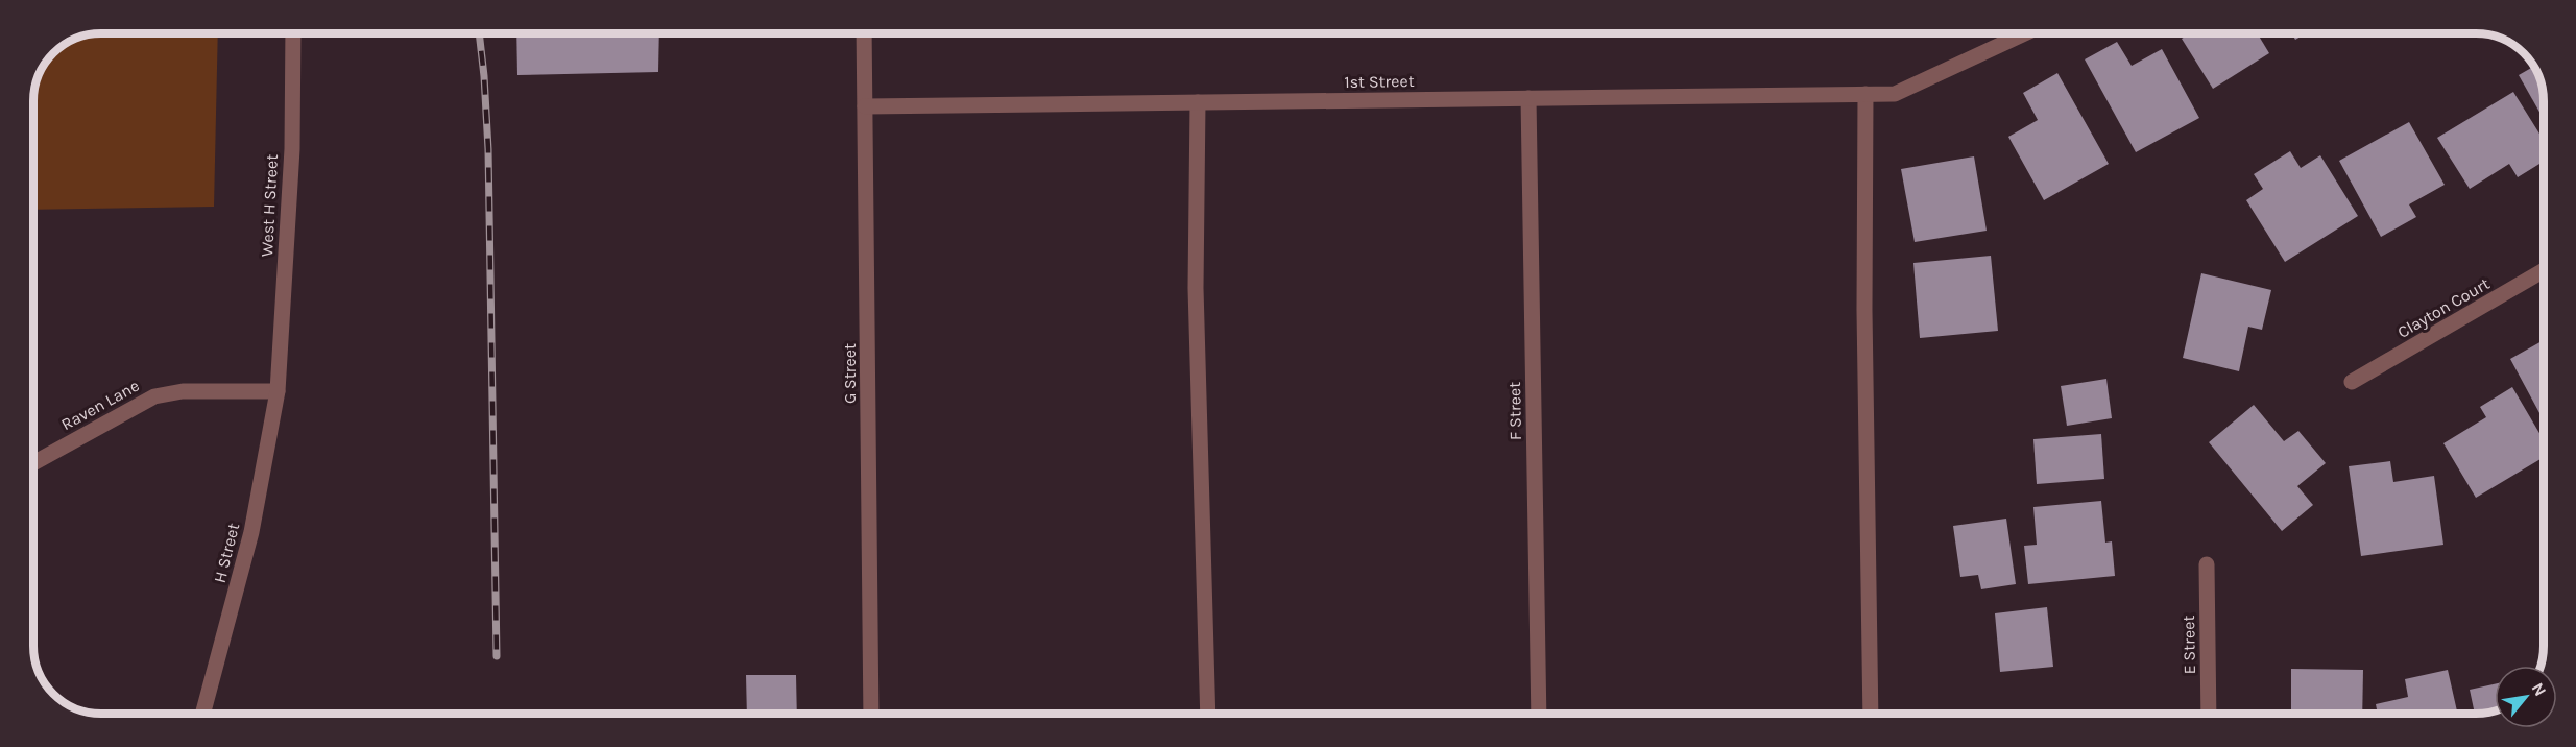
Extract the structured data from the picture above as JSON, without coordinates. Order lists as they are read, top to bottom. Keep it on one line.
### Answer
{"streets":{"street":["1st Street","West H Street","Clayton Court","G Street","Raven Lane","F Street","H Street","E Street"]},"crossings":[["1st Street","G Street"],["1st Street","F Street"],["West H Street","Raven Lane"],["West H Street","H Street"],["Raven Lane","H Street"]],"north":"top right"}
